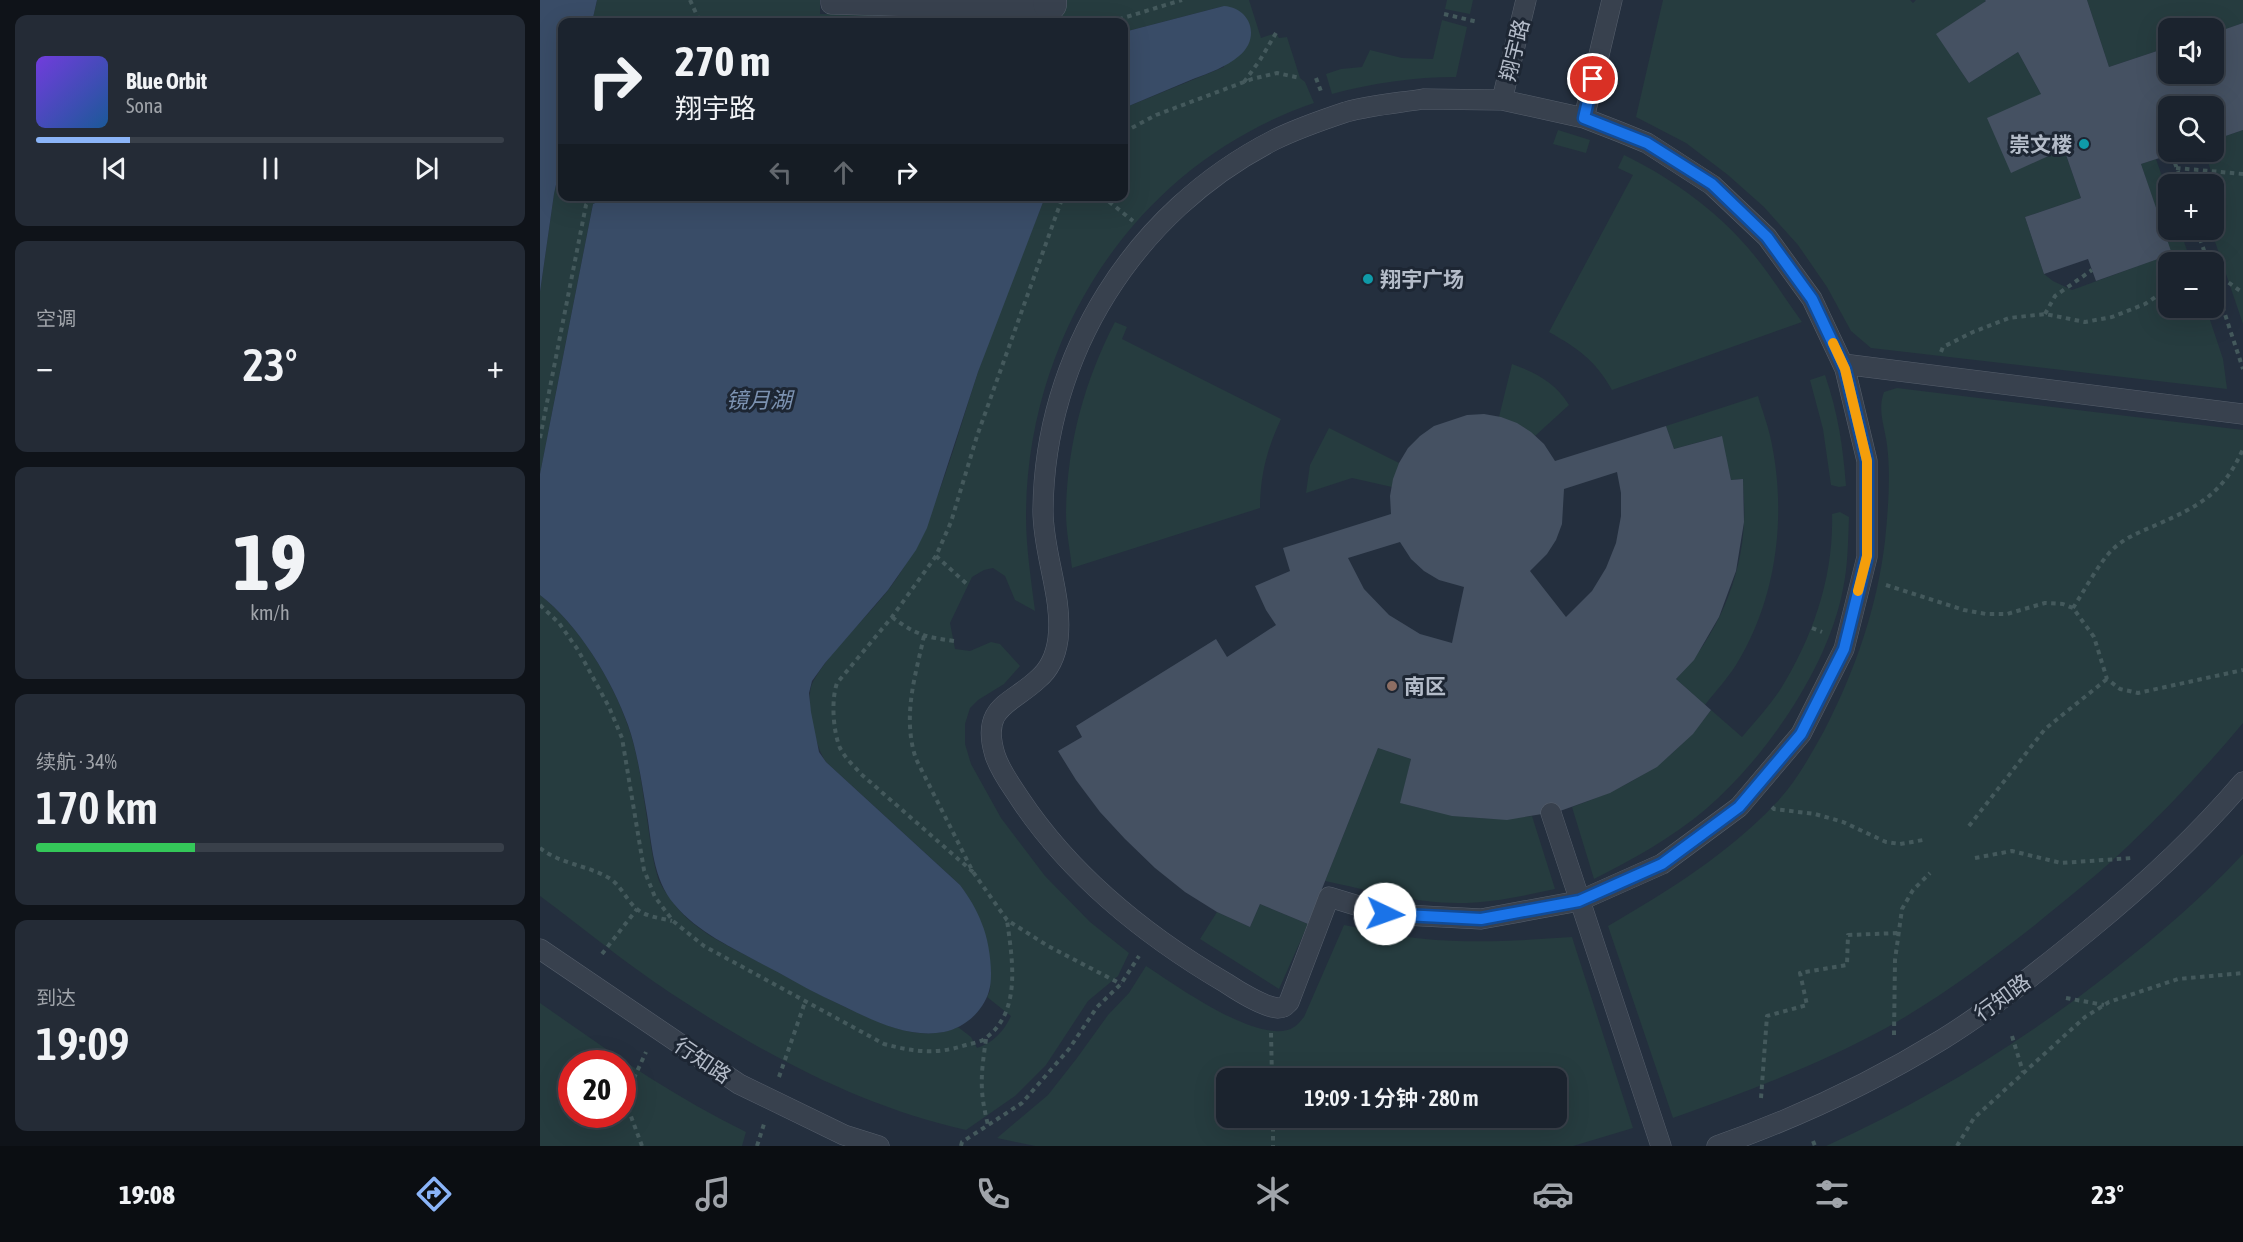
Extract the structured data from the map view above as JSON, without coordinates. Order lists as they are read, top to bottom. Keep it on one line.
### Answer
{"streets":{"lane":["翔宇路","行知路"]},"water":["镜月湖"],"places":["崇文楼","翔宇广场","南区"],"page":{"map_buttons":["+","−"],"turn":["270 m","翔宇路"],"song":["Blue Orbit","Sona"],"tile":["空调",["19","km/h"],["续航 · 34%","170 km"],["到达","19:09"]],"heat":["−","23°","+"],"limit":"20","trip":"19:09 · 1 分钟 · 280 m","tabs":["19:08","23°"]}}
